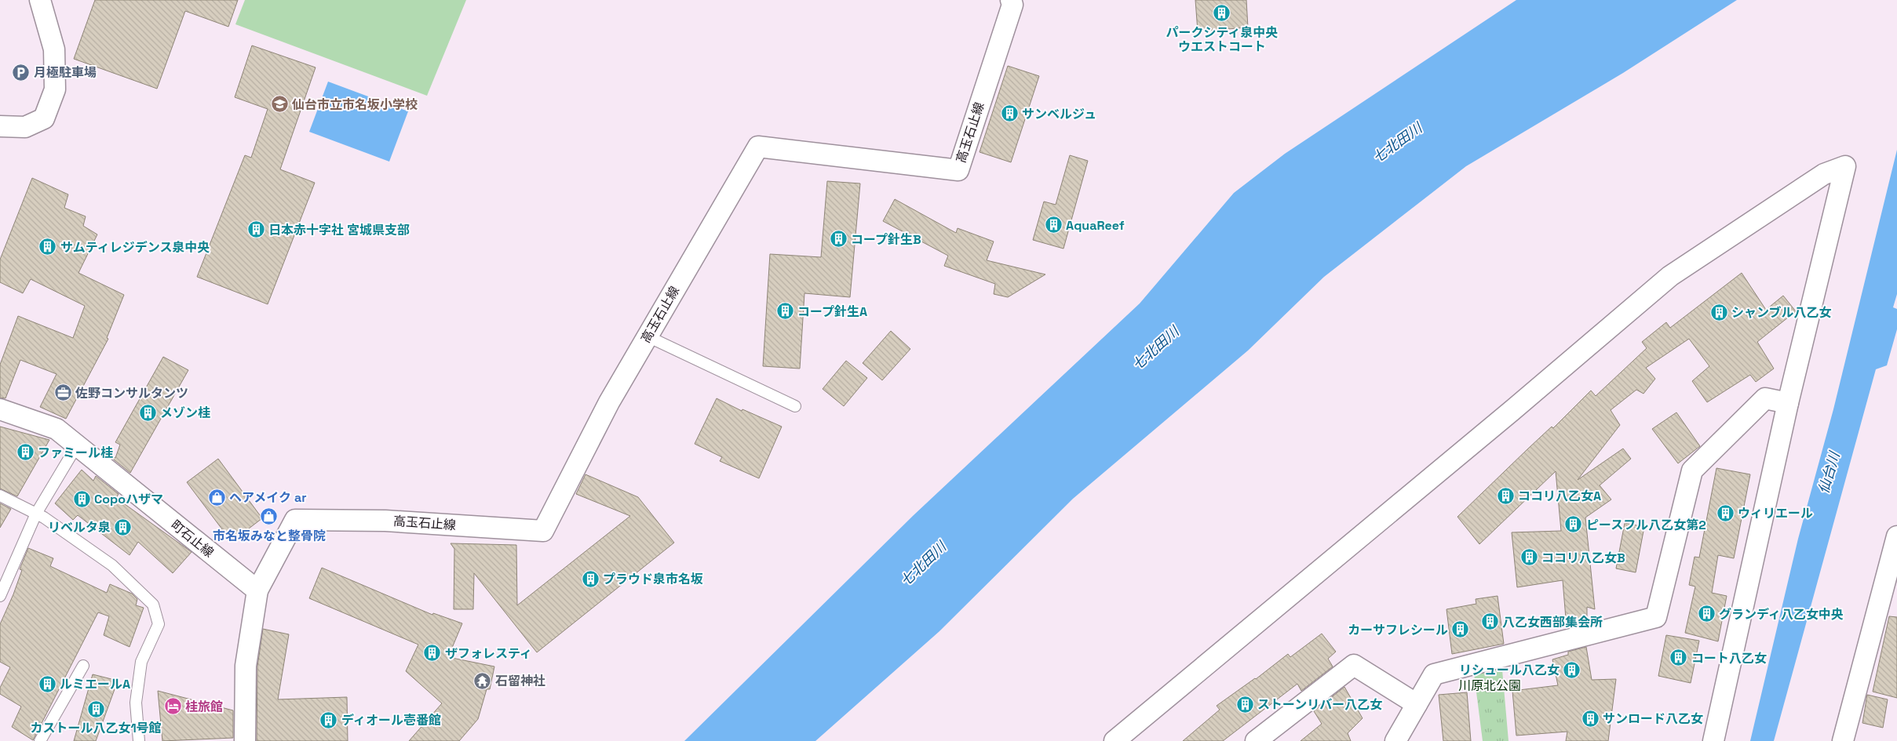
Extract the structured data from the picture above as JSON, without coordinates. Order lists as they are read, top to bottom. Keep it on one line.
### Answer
{"streets":{"street":["高玉石止線","町石止線"]},"crossings":[["高玉石止線","町石止線"]],"water":["七北田川","仙台川"],"parks":["川原北公園"],"places":{"building":["パークシティ泉中央 ウエストコート","サンベルジュ","AquaReef","日本赤十字社 宮城県支部","コープ針生B","サムティレジデンス泉中央","コープ針生A","シャンブル八乙女","メゾン桂","ファミール桂","ココリ八乙女A","Copoハザマ","ウィリエール","ピースフル八乙女第2","リベルタ泉","ココリ八乙女B","プラウド泉市名坂","グランディ八乙女中央","八乙女西部集会所","カーサフレシール","ザフォレスティ","コート八乙女","リシュール八乙女","ルミエールA","ストーンリバー八乙女","カストール八乙女1号館","サンロード八乙女","ディオール壱番館"],"parking":["月極駐車場"],"school or university":["仙台市立市名坂小学校"],"office":["佐野コンサルタンツ"],"shop":["ヘアメイク ar","市名坂みなと整骨院"],"temple":["石留神社"],"hotel":["桂旅館"]}}
